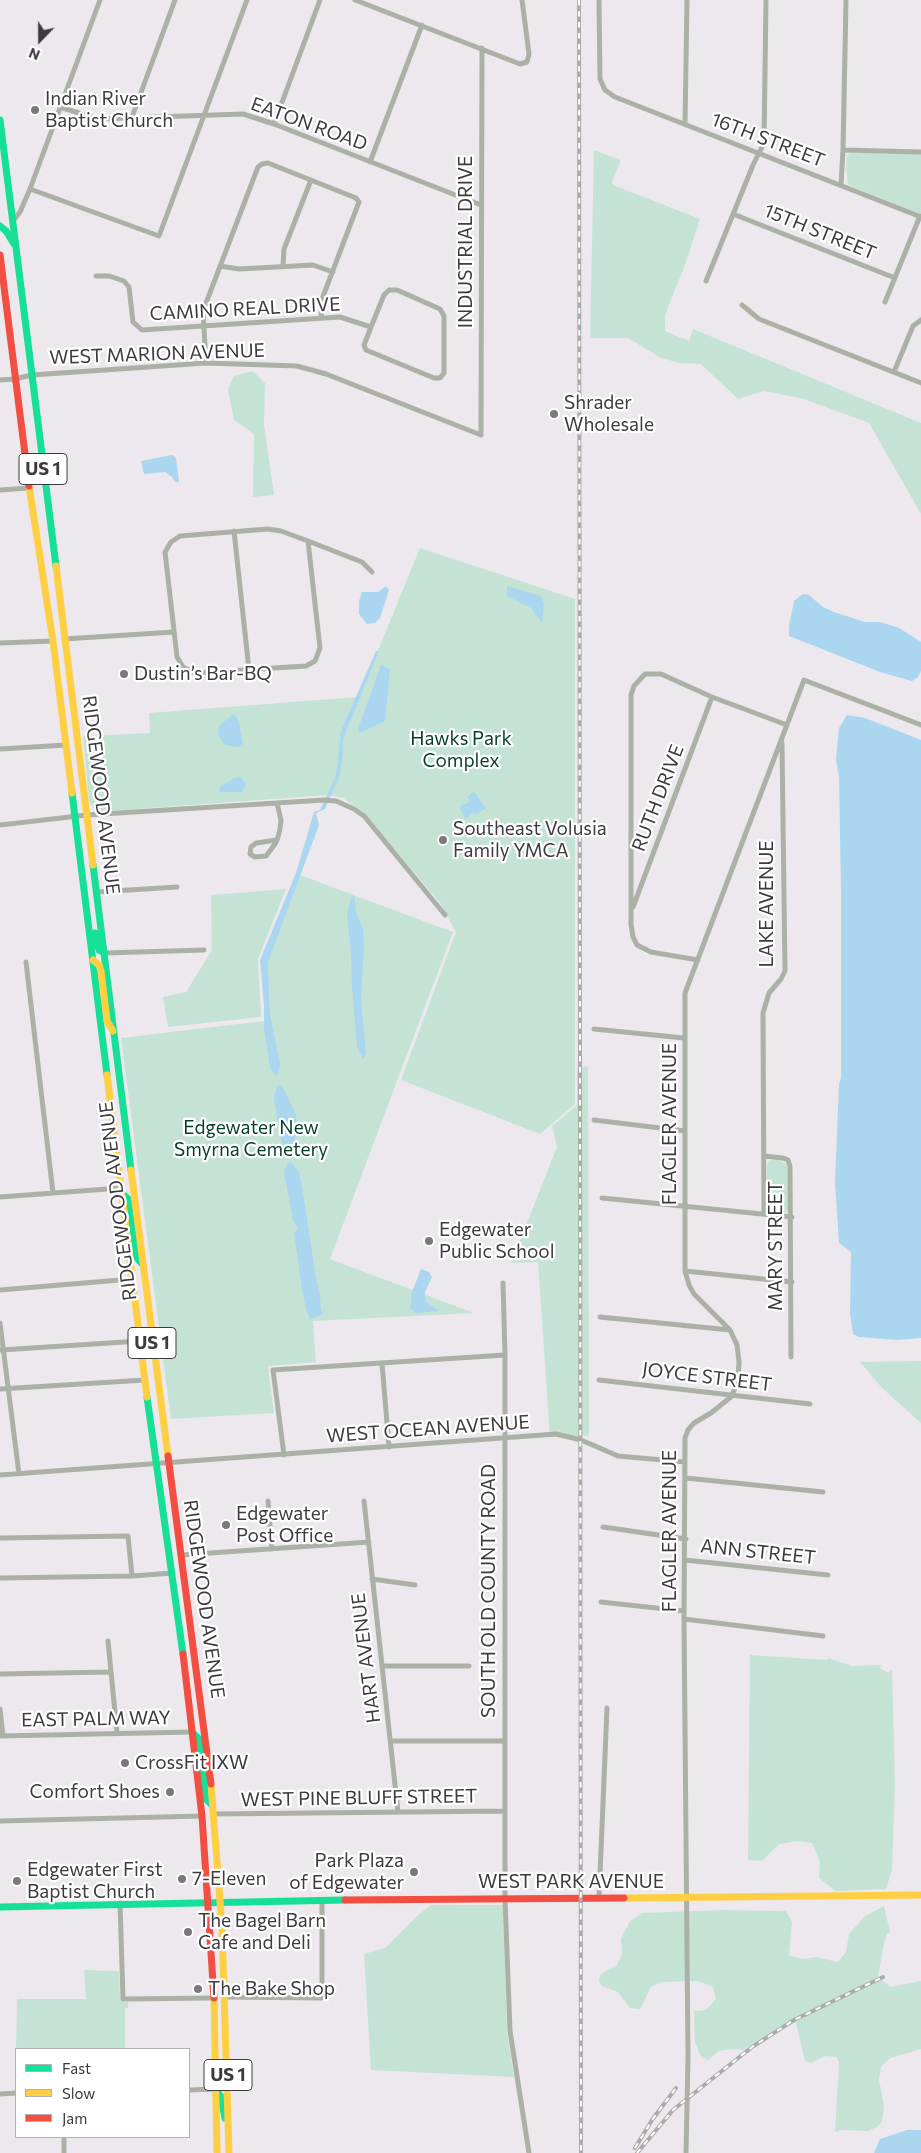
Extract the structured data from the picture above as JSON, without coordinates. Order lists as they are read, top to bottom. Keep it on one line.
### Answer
{"streets":{"main road":["US 1","RIDGEWOOD AVENUE","WEST PARK AVENUE"],"street":["EATON ROAD","16TH STREET","15TH STREET","INDUSTRIAL DRIVE","CAMINO REAL DRIVE","WEST MARION AVENUE","RUTH DRIVE","LAKE AVENUE","FLAGLER AVENUE","MARY STREET","JOYCE STREET","WEST OCEAN AVENUE","ANN STREET","SOUTH OLD COUNTY ROAD","HART AVENUE","EAST PALM WAY","WEST PINE BLUFF STREET"]},"crossings":[["EATON ROAD","INDUSTRIAL DRIVE"],["INDUSTRIAL DRIVE","WEST MARION AVENUE"],["WEST MARION AVENUE","RIDGEWOOD AVENUE"],["RIDGEWOOD AVENUE","WEST OCEAN AVENUE"],["RIDGEWOOD AVENUE","EAST PALM WAY"],["RIDGEWOOD AVENUE","WEST PINE BLUFF STREET"],["RIDGEWOOD AVENUE","WEST PARK AVENUE"],["LAKE AVENUE","FLAGLER AVENUE"],["LAKE AVENUE","MARY STREET"],["FLAGLER AVENUE","JOYCE STREET"],["FLAGLER AVENUE","WEST OCEAN AVENUE"],["FLAGLER AVENUE","ANN STREET"],["FLAGLER AVENUE","WEST PARK AVENUE"],["WEST OCEAN AVENUE","SOUTH OLD COUNTY ROAD"],["SOUTH OLD COUNTY ROAD","WEST PINE BLUFF STREET"],["SOUTH OLD COUNTY ROAD","WEST PARK AVENUE"],["HART AVENUE","WEST PINE BLUFF STREET"]],"parks":["Hawks Park Complex","Edgewater New Smyrna Cemetery"],"places":["Indian River Baptist Church","Shrader Wholesale","Dustin’s Bar-BQ","Southeast Volusia Family YMCA","Edgewater Public School","Edgewater Post Office","CrossFit IXW","Comfort Shoes","Park Plaza of Edgewater","7-Eleven","Edgewater First Baptist Church","The Bagel Barn Cafe and Deli","The Bake Shop"],"legend":["Fast","Slow","Jam"],"north":"bottom"}
